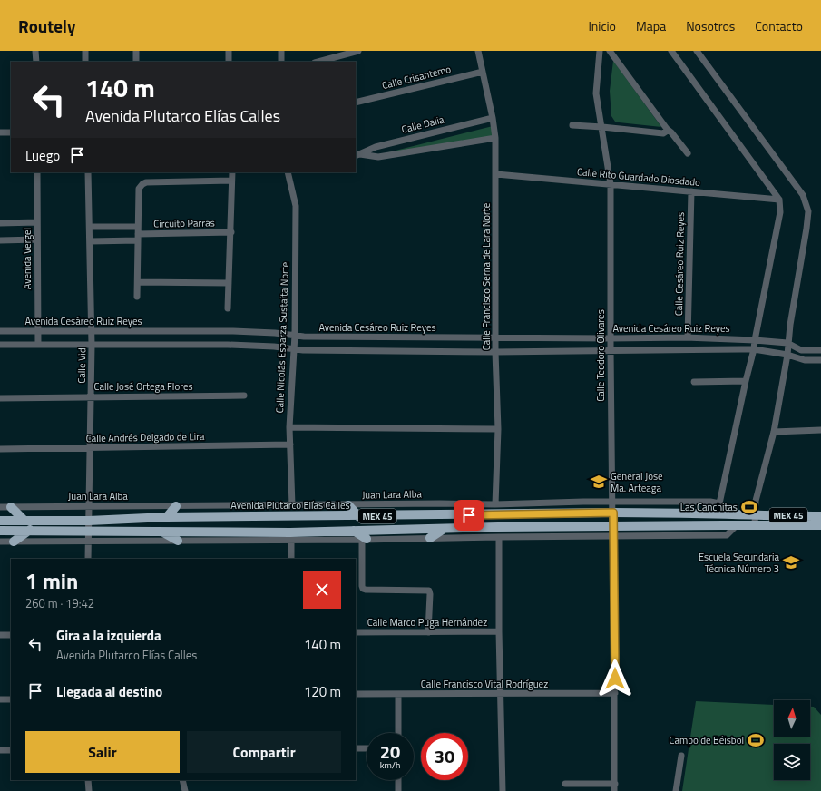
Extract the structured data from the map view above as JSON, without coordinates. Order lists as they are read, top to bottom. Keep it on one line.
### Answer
{"streets":{"main road":["Avenida Plutarco Elías Calles","MEX 45"],"street":["Calle Crisantemo","Calle Dalia","Calle Rito Guardado Diosdado","Circuito Parras","Avenida Vergel","Calle Cesáreo Ruiz Reyes","Calle Francisco Serna de Lara Norte","Avenida Cesáreo Ruiz Reyes","Calle Nicolás Esparza Sustaita Norte","Calle Teodoro Olivares","Calle Vid","Calle José Ortega Flores","Calle Andrés Delgado de Lira","Juan Lara Alba","Calle Marco Puga Hernández","Calle Francisco Vital Rodríguez"]},"crossings":[["Calle Crisantemo","Calle Francisco Serna de Lara Norte"],["Calle Dalia","Calle Francisco Serna de Lara Norte"],["Calle Rito Guardado Diosdado","Calle Cesáreo Ruiz Reyes"],["Calle Rito Guardado Diosdado","Calle Francisco Serna de Lara Norte"],["Calle Rito Guardado Diosdado","Calle Teodoro Olivares"],["Circuito Parras","Calle Vid"],["Avenida Vergel","Avenida Cesáreo Ruiz Reyes"],["Calle Cesáreo Ruiz Reyes","Avenida Cesáreo Ruiz Reyes"],["Calle Francisco Serna de Lara Norte","Avenida Cesáreo Ruiz Reyes"],["Calle Francisco Serna de Lara Norte","Juan Lara Alba"],["Avenida Cesáreo Ruiz Reyes","Calle Nicolás Esparza Sustaita Norte"],["Avenida Cesáreo Ruiz Reyes","Calle Teodoro Olivares"],["Avenida Cesáreo Ruiz Reyes","Calle Vid"],["Calle Nicolás Esparza Sustaita Norte","Calle Andrés Delgado de Lira"],["Calle Nicolás Esparza Sustaita Norte","Juan Lara Alba"],["Calle Teodoro Olivares","Juan Lara Alba"],["Calle Teodoro Olivares","Avenida Plutarco Elías Calles"],["Calle Teodoro Olivares","MEX 45"],["Calle Teodoro Olivares","Calle Francisco Vital Rodríguez"],["Calle Vid","Calle José Ortega Flores"],["Calle Vid","Calle Andrés Delgado de Lira"],["Calle Vid","Juan Lara Alba"],["Calle Vid","Avenida Plutarco Elías Calles"],["Calle Vid","MEX 45"],["Juan Lara Alba","Avenida Plutarco Elías Calles"]],"places":{"school or university":["General Jose Ma. Arteaga","Escuela Secundaria Técnica Número 3"],"sports":["Las Canchitas","Campo de Béisbol"]},"north":"top","page":{"header":"Routely","nav":["Inicio","Mapa","Nosotros","Contacto"],"turn":["140 m","Avenida Plutarco Elías Calles"],"then":"Luego","heading":["1 min","260 m · 19:42"],"list":[{"name":"Gira a la izquierda","note":"Avenida Plutarco Elías Calles","value":"140 m"},{"name":"Llegada al destino","value":"120 m"}],"buttons":["Salir","Compartir"],"speed":"20 km/h","limit":"30"}}
